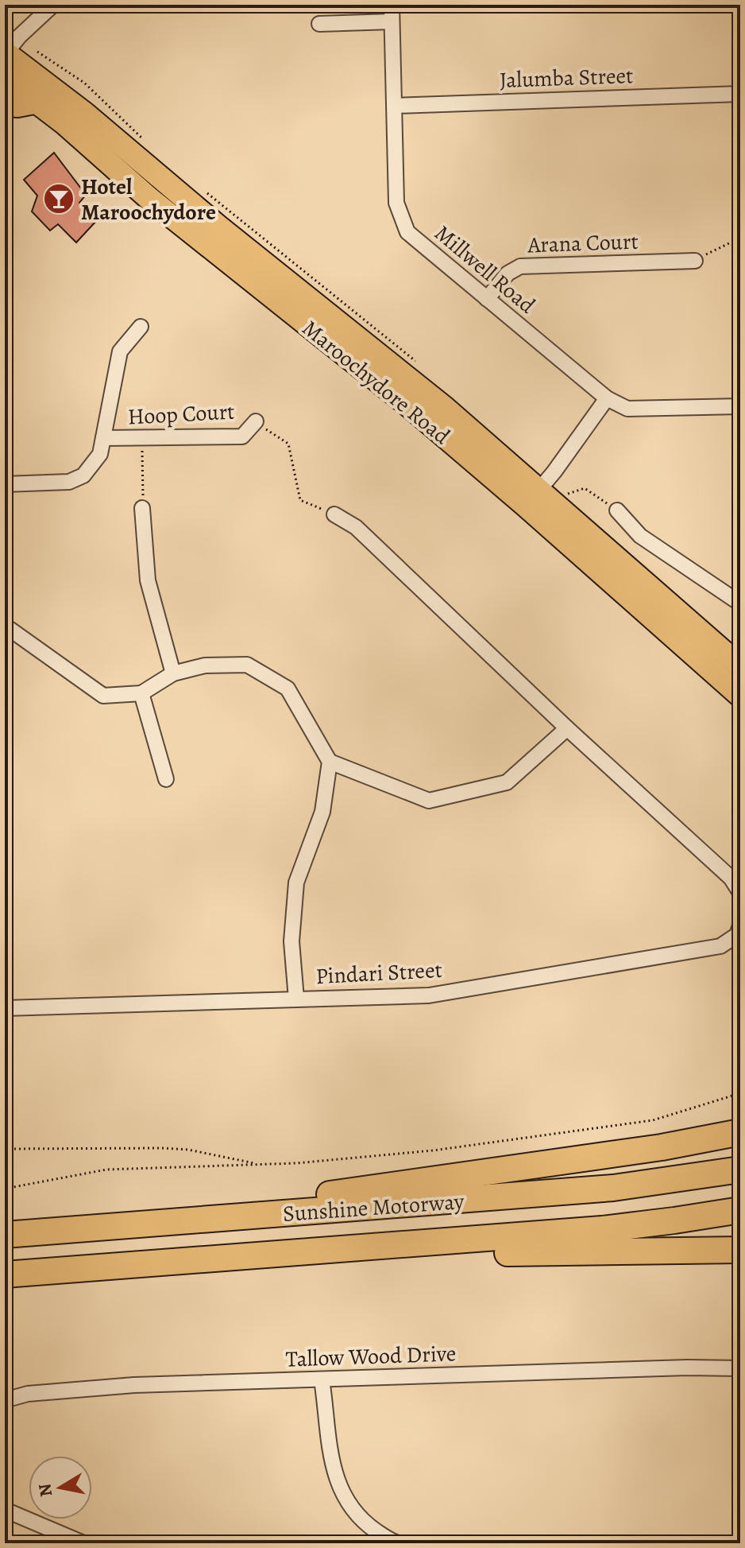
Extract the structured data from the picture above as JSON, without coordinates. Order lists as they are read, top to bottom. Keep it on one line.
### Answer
{"streets":{"highway":["Sunshine Motorway"],"main road":["Maroochydore Road"],"street":["Jalumba Street","Arana Court","Millwell Road","Hoop Court","Pindari Street","Tallow Wood Drive"]},"crossings":[["Jalumba Street","Millwell Road"],["Arana Court","Millwell Road"]],"places":{"bar":["Hotel Maroochydore"]},"north":"left"}
